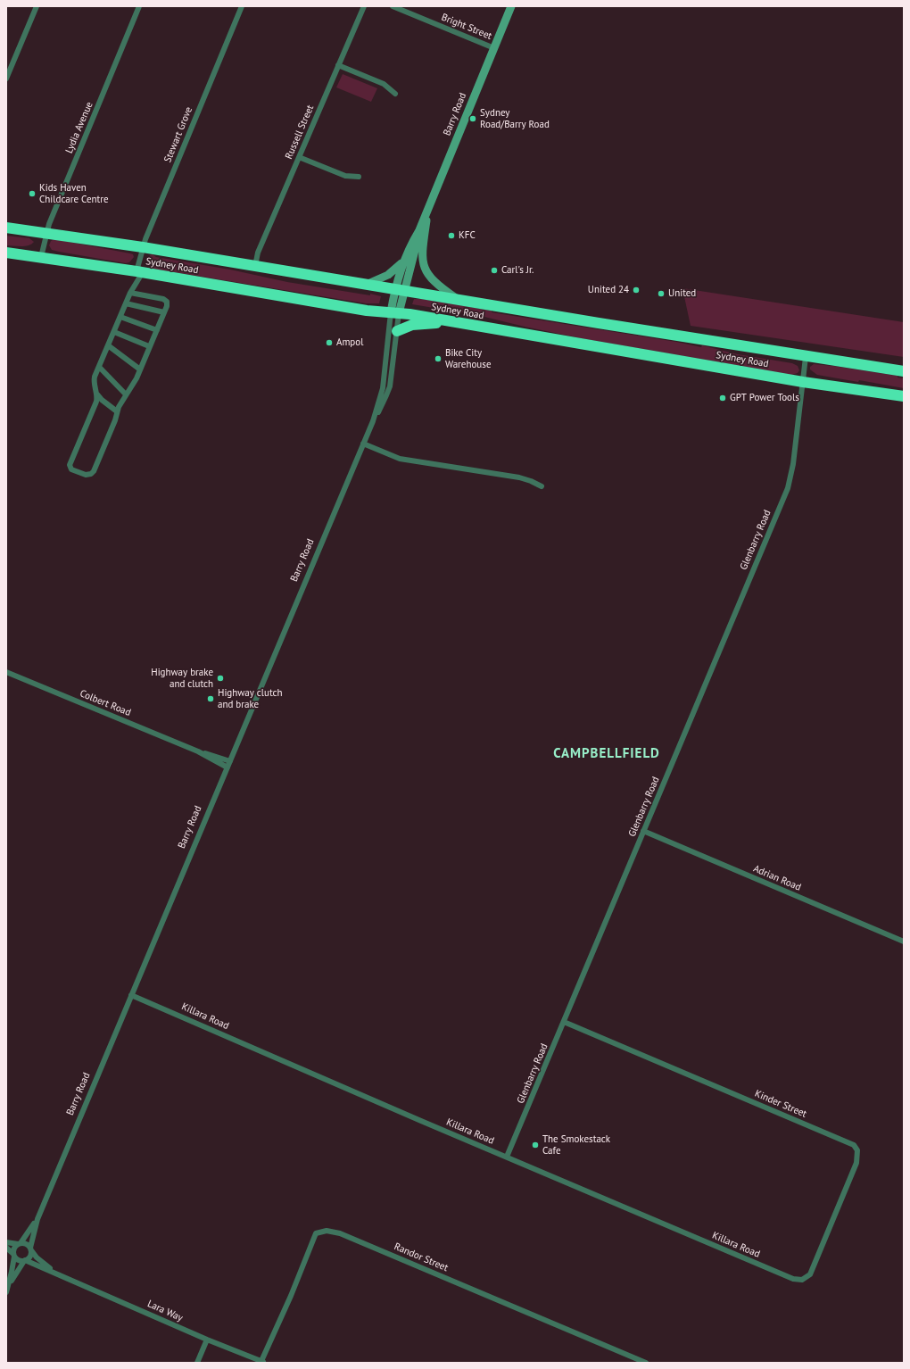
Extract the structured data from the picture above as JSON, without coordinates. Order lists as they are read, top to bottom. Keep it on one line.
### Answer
{"streets":{"highway":["Sydney Road"],"main road":["Barry Road"],"street":["Bright Street","Lydia Avenue","Russell Street","Stewart Grove","Glenbarry Road","Colbert Road","Adrian Road","Killara Road","Kinder Street","Randor Street","Lara Way"]},"crossings":[["Bright Street","Barry Road"],["Barry Road","Sydney Road"],["Barry Road","Colbert Road"],["Barry Road","Killara Road"],["Lydia Avenue","Sydney Road"],["Russell Street","Sydney Road"],["Stewart Grove","Sydney Road"],["Sydney Road","Glenbarry Road"],["Glenbarry Road","Adrian Road"],["Glenbarry Road","Killara Road"],["Glenbarry Road","Kinder Street"],["Killara Road","Kinder Street"],["Randor Street","Lara Way"]],"districts":["CAMPBELLFIELD"],"places":["Sydney Road/Barry Road","Kids Haven Childcare Centre","KFC","Carl's Jr.","United 24","United","Ampol","Bike City Warehouse","GPT Power Tools","Highway brake and clutch","Highway clutch and brake","The Smokestack Cafe"]}
